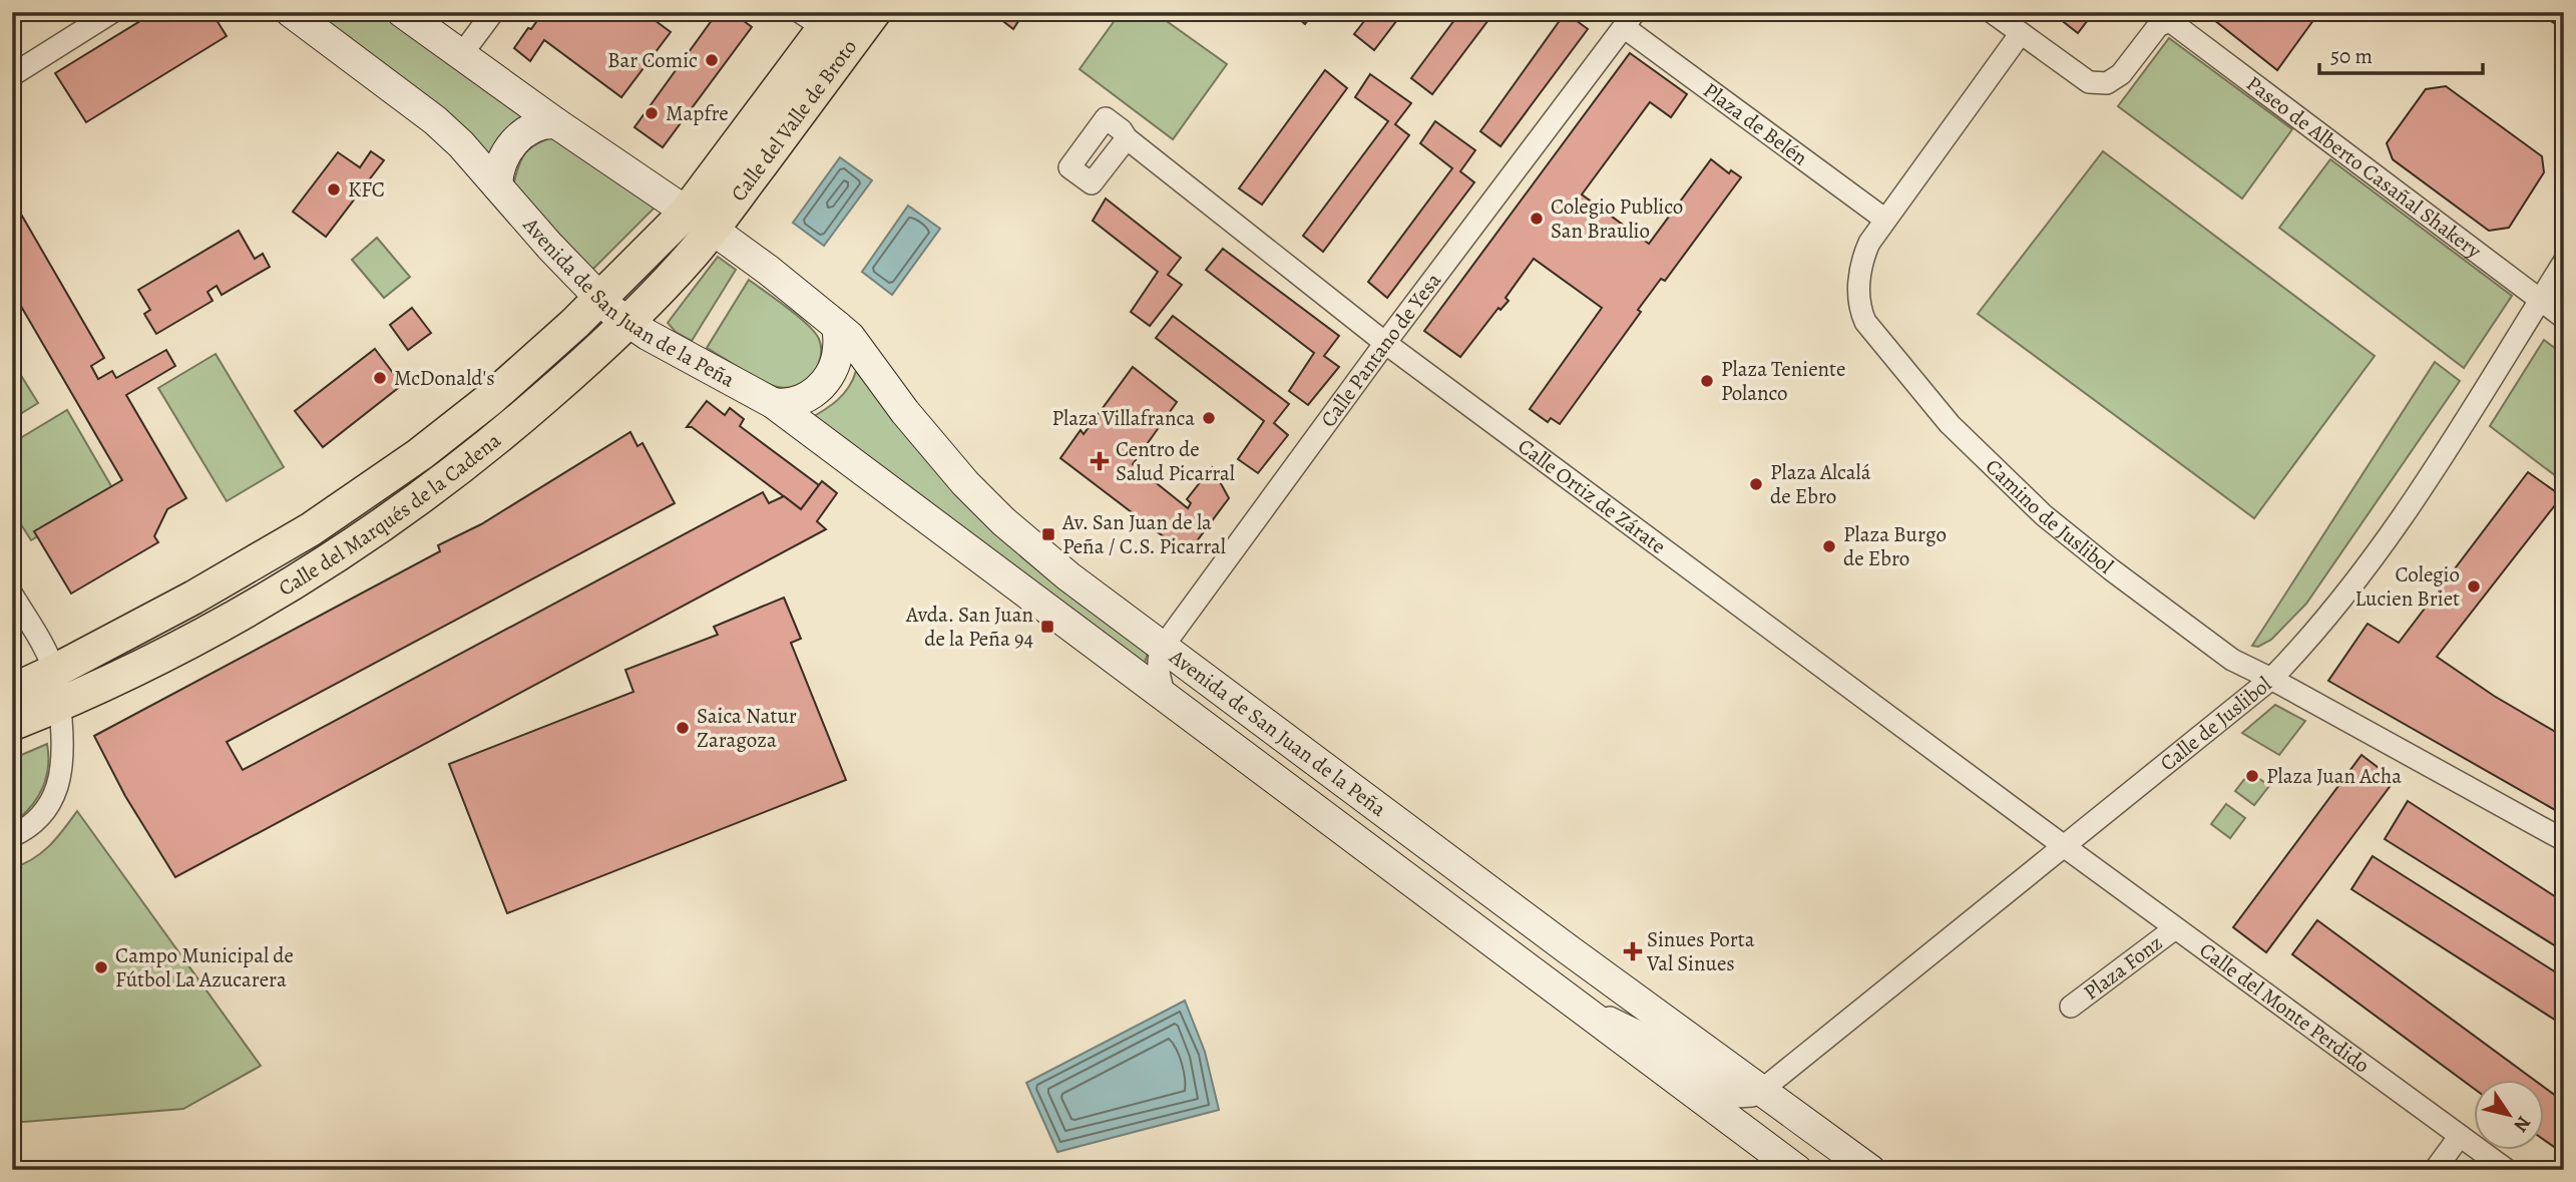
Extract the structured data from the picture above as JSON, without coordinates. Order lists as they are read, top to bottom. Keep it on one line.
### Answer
{"streets":{"main road":["Calle del Valle de Broto","Avenida de San Juan de la Peña","Calle del Marqués de la Cadena"],"street":["Plaza de Belén","Paseo de Alberto Casañal Shakery","Calle Pantano de Yesa","Calle Ortiz de Zárate","Camino de Juslibol","Calle de Juslibol","Plaza Fonz","Calle del Monte Perdido"]},"crossings":[["Calle del Valle de Broto","Avenida de San Juan de la Peña"],["Calle del Valle de Broto","Calle del Marqués de la Cadena"],["Plaza de Belén","Calle Pantano de Yesa"],["Plaza de Belén","Camino de Juslibol"],["Paseo de Alberto Casañal Shakery","Camino de Juslibol"],["Paseo de Alberto Casañal Shakery","Calle de Juslibol"],["Avenida de San Juan de la Peña","Calle Pantano de Yesa"],["Avenida de San Juan de la Peña","Calle del Marqués de la Cadena"],["Avenida de San Juan de la Peña","Calle de Juslibol"],["Calle Pantano de Yesa","Calle Ortiz de Zárate"],["Calle Ortiz de Zárate","Calle de Juslibol"],["Calle Ortiz de Zárate","Calle del Monte Perdido"],["Camino de Juslibol","Calle de Juslibol"],["Calle de Juslibol","Calle del Monte Perdido"],["Plaza Fonz","Calle del Monte Perdido"]],"places":{"other":["Bar Comic","Mapfre","KFC","Colegio Publico San Braulio","McDonald's","Plaza Teniente Polanco","Plaza Villafranca","Plaza Alcalá de Ebro","Plaza Burgo de Ebro","Colegio Lucien Briet","Saica Natur Zaragoza","Plaza Juan Acha","Campo Municipal de Fútbol La Azucarera"],"health":["Centro de Salud Picarral","Sinues Porta Val Sinues"],"transit":["Av. San Juan de la Peña / C.S. Picarral","Avda. San Juan de la Peña 94"]},"scale_bar":"50 m","north":"bottom right"}
